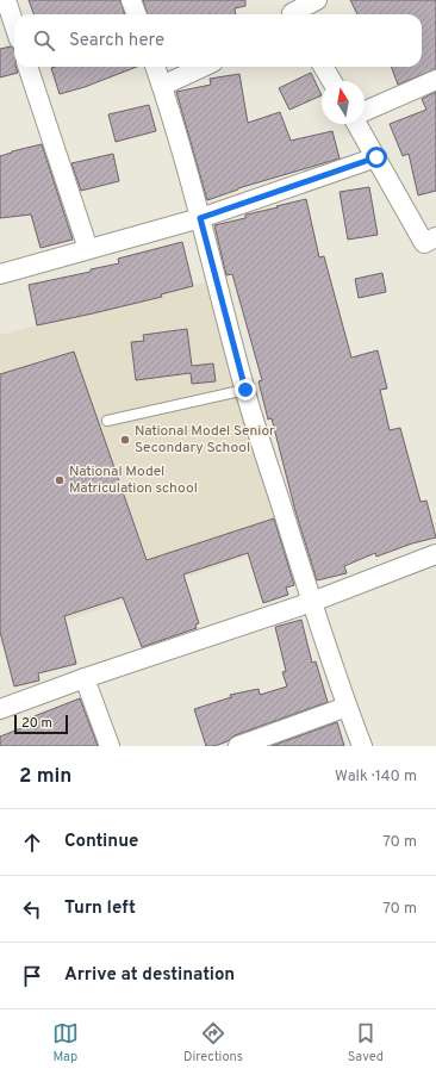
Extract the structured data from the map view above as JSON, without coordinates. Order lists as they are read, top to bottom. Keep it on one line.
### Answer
{"places":["National Model Senior Secondary School","National Model Matriculation school"],"scale_bar":"20 m","north":"top","page":{"search":"Search here","scale":"20 m","heading":["2 min","Walk · 140 m"],"list":[["Continue","70 m"],["Turn left","70 m"],"Arrive at destination"],"nav":["Map","Directions","Saved"]}}
